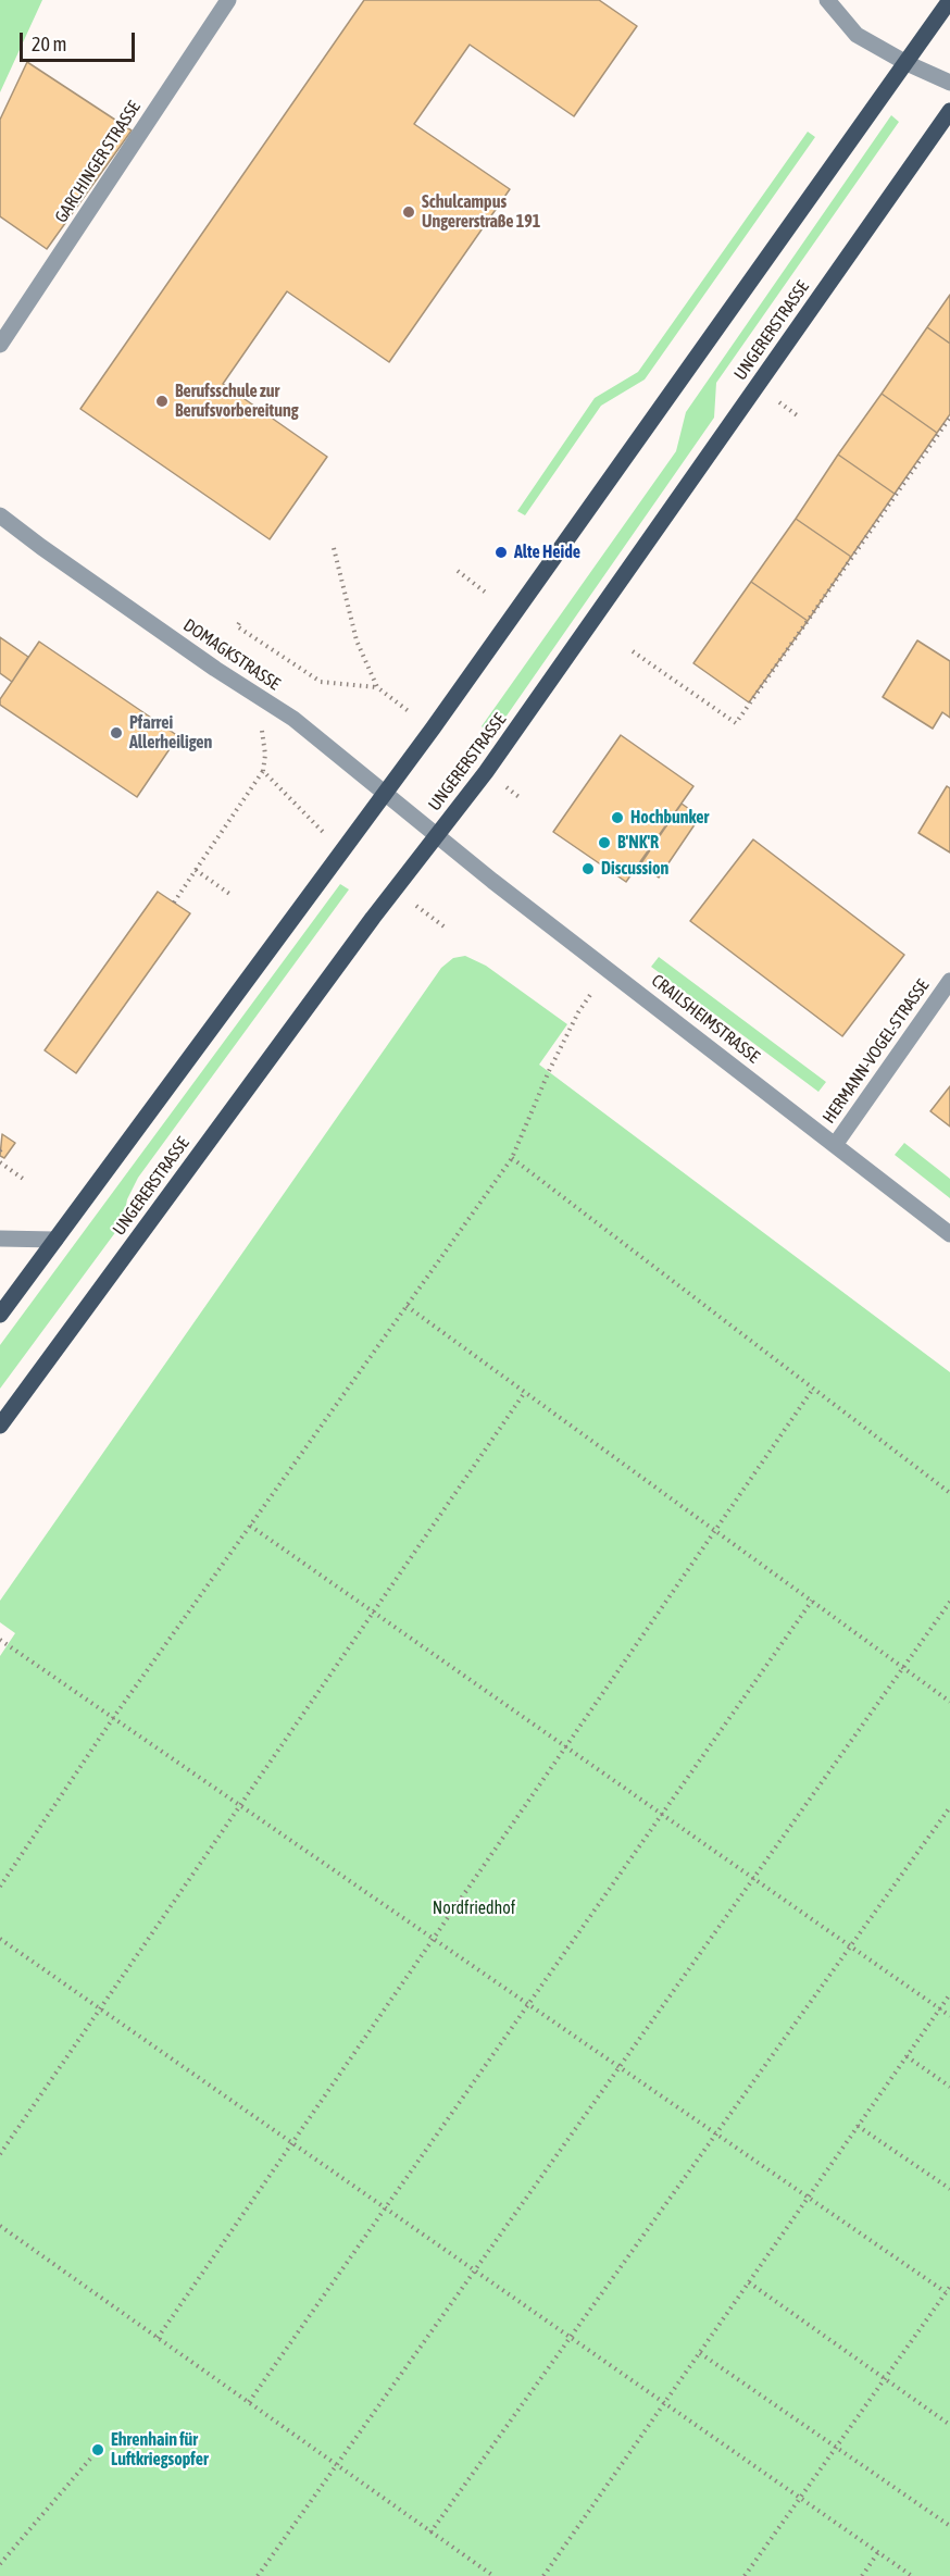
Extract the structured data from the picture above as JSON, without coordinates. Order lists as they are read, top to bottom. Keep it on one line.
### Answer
{"streets":{"main road":["UNGERERSTRASSE"],"street":["GARCHINGER STRASSE","DOMAGKSTRASSE","CRAILSHEIMSTRASSE","HERMANN-VOGEL-STRASSE"]},"crossings":[["UNGERERSTRASSE","DOMAGKSTRASSE"],["UNGERERSTRASSE","CRAILSHEIMSTRASSE"],["DOMAGKSTRASSE","CRAILSHEIMSTRASSE"],["CRAILSHEIMSTRASSE","HERMANN-VOGEL-STRASSE"]],"parks":["Nordfriedhof"],"places":["Schulcampus Ungererstraße 191","Berufsschule zur Berufsvorbereitung","Alte Heide","Pfarrei Allerheiligen","Hochbunker","B'NK'R","Discussion","Ehrenhain für Luftkriegsopfer"],"scale_bar":"20 m"}
